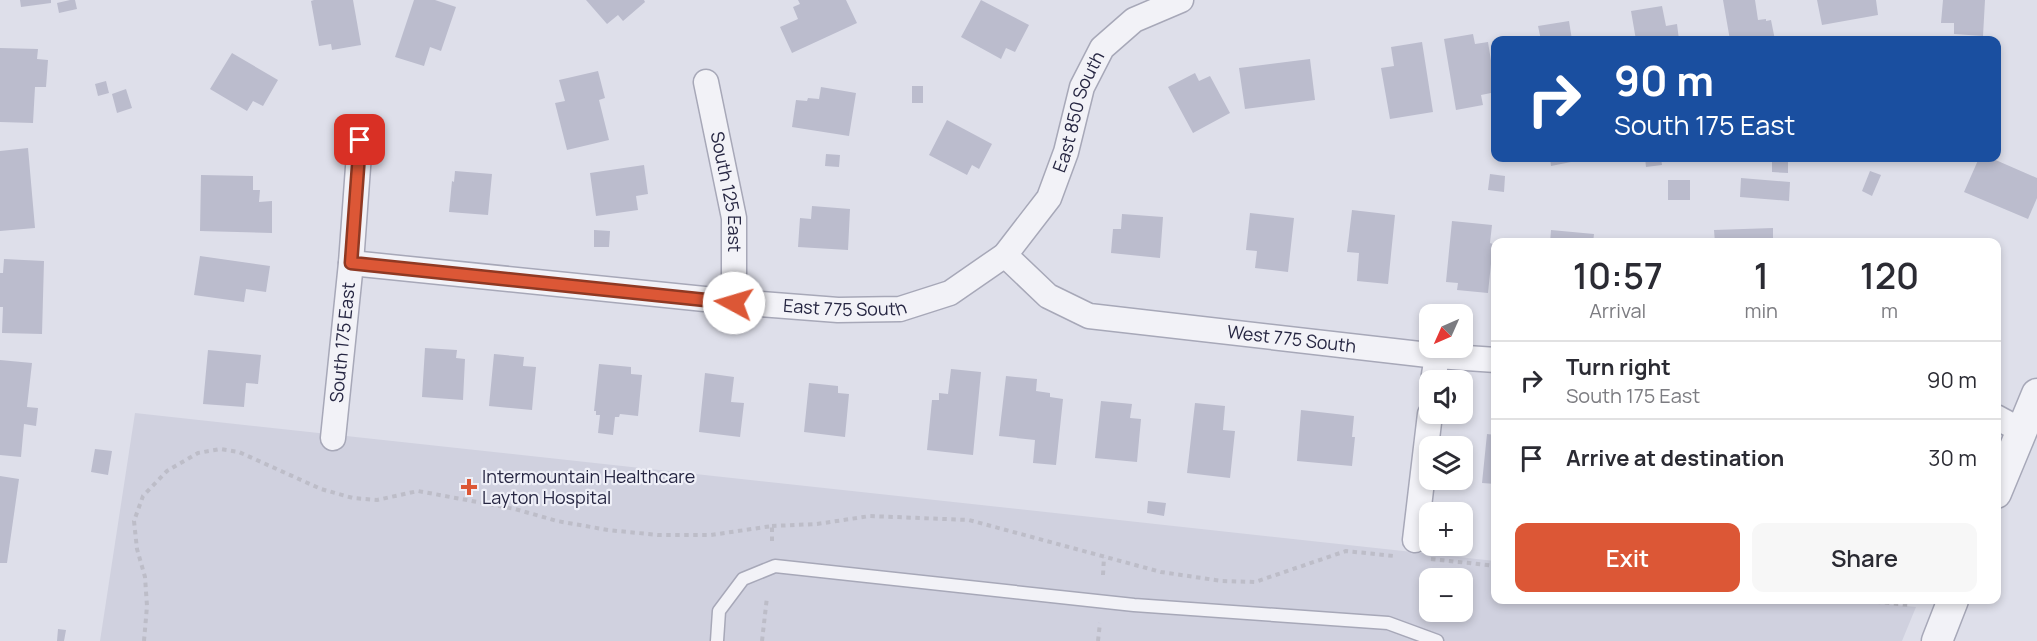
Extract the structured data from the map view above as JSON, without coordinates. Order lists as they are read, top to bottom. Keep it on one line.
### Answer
{"streets":{"street":["East 850 South","South 125 East","East 775 South","West 775 South","South 175 East"]},"crossings":[["East 850 South","East 775 South"],["East 850 South","West 775 South"],["South 125 East","East 775 South"],["East 775 South","West 775 South"],["East 775 South","South 175 East"]],"places":{"health":["Intermountain Healthcare Layton Hospital"]},"north":"bottom left","page":{"turn":["90 m","South 175 East"],"eta":["10:57","Arrival","1","min","120","m"],"map_buttons":["+","−"],"list":[{"name":"Turn right","note":"South 175 East","value":"90 m"},{"name":"Arrive at destination","value":"30 m"}],"buttons":["Exit","Share"]}}
